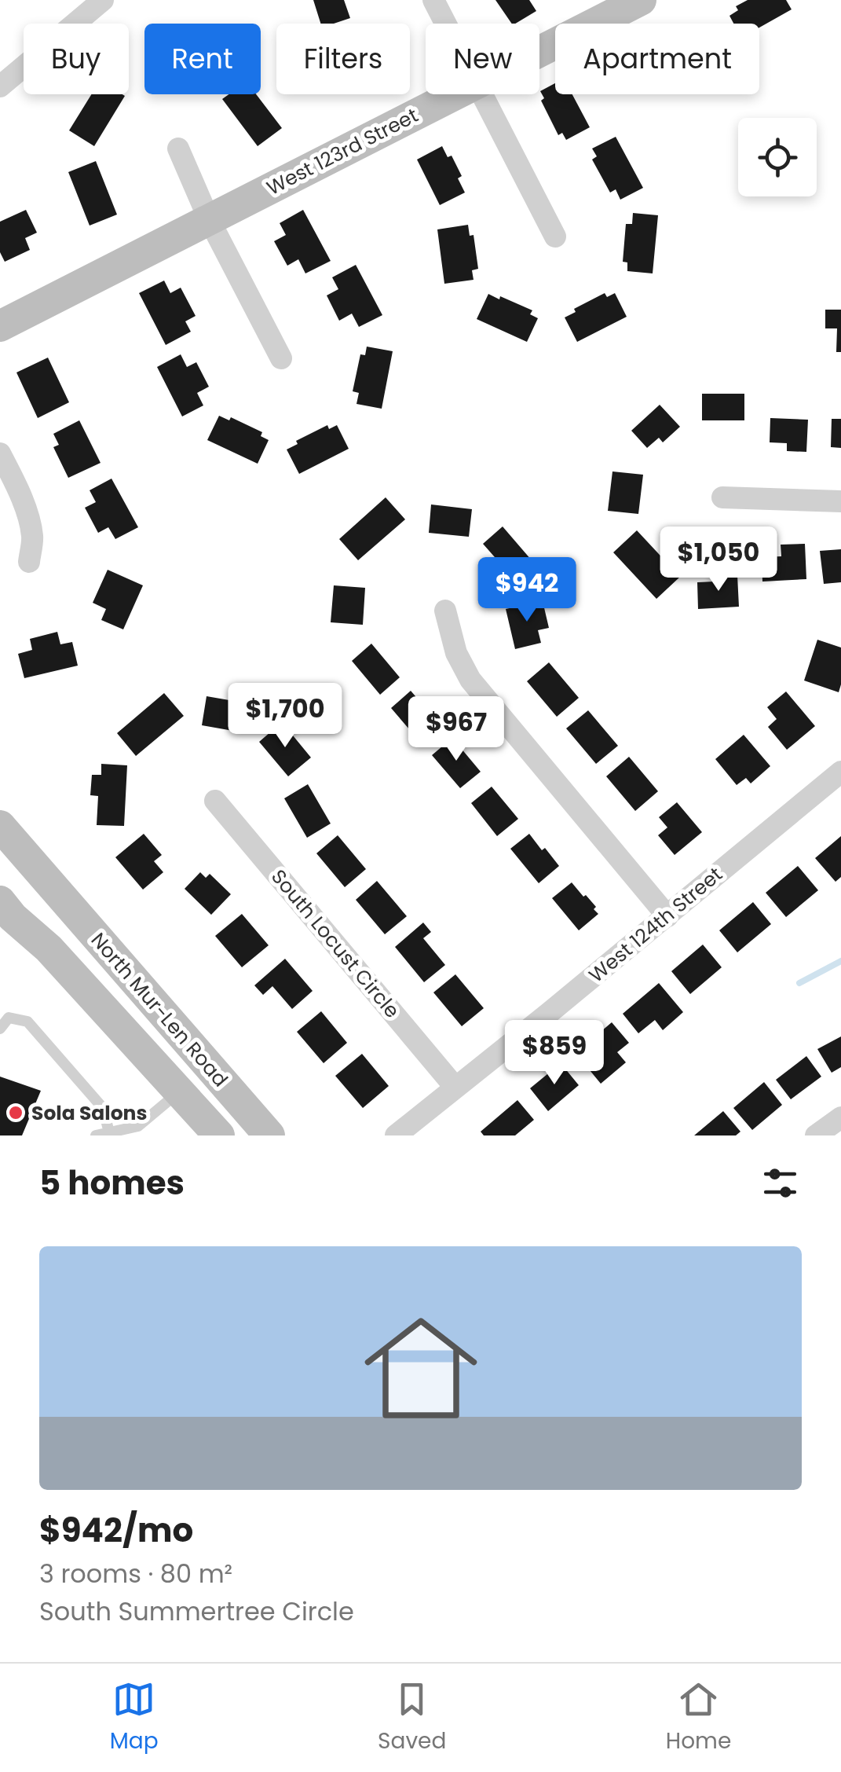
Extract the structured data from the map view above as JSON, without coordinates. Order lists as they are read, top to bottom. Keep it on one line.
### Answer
{"streets":{"street":["West 123rd Street","West 124th Street","South Locust Circle","North Mur-Len Road"]},"crossings":[["West 124th Street","South Locust Circle"]],"places":["Sola Salons"],"page":{"chip":["Buy","Rent","Filters","New","Apartment"],"price":["$1,050","$942","$1,700","$967","$859"],"heading":"5 homes","list":[{"name":"$942/mo","note":"3 rooms · 80 m² · South Summertree Circle"}],"tabs":["Map","Saved","Home"]}}
